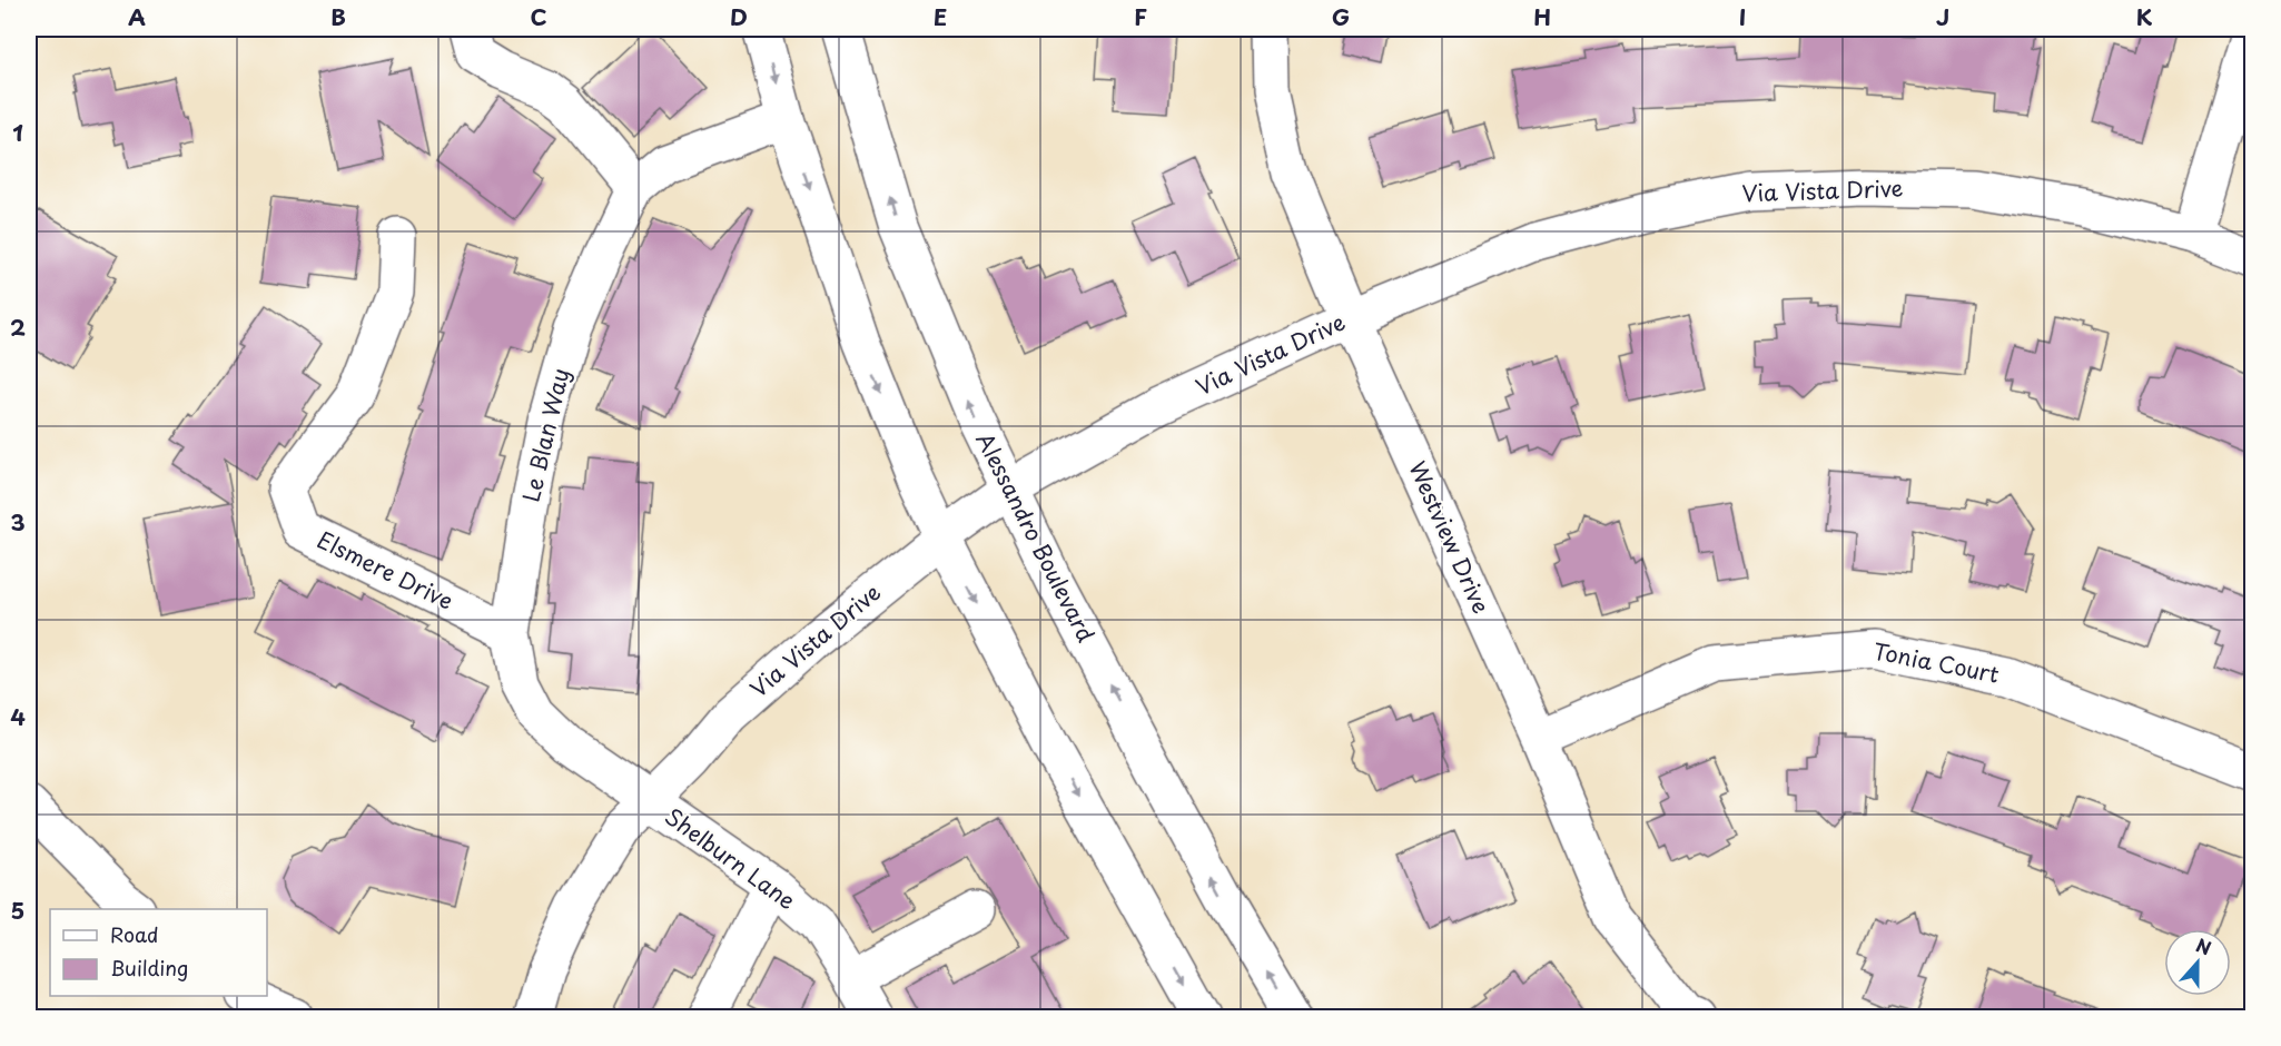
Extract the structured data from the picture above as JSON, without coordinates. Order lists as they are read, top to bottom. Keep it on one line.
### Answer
{"streets":{"street":["Via Vista Drive","Le Blan Way","Alessandro Boulevard","Westview Drive","Elsmere Drive","Tonia Court","Shelburn Lane"]},"crossings":[["Via Vista Drive","Le Blan Way"],["Via Vista Drive","Alessandro Boulevard"],["Via Vista Drive","Westview Drive"],["Via Vista Drive","Shelburn Lane"],["Le Blan Way","Elsmere Drive"],["Le Blan Way","Shelburn Lane"],["Westview Drive","Tonia Court"]],"legend":["Road","Building"],"north":"top","grid":{"columns":["A","B","C","D","E","F","G","H","I","J","K"],"rows":["1","2","3","4","5"]}}
